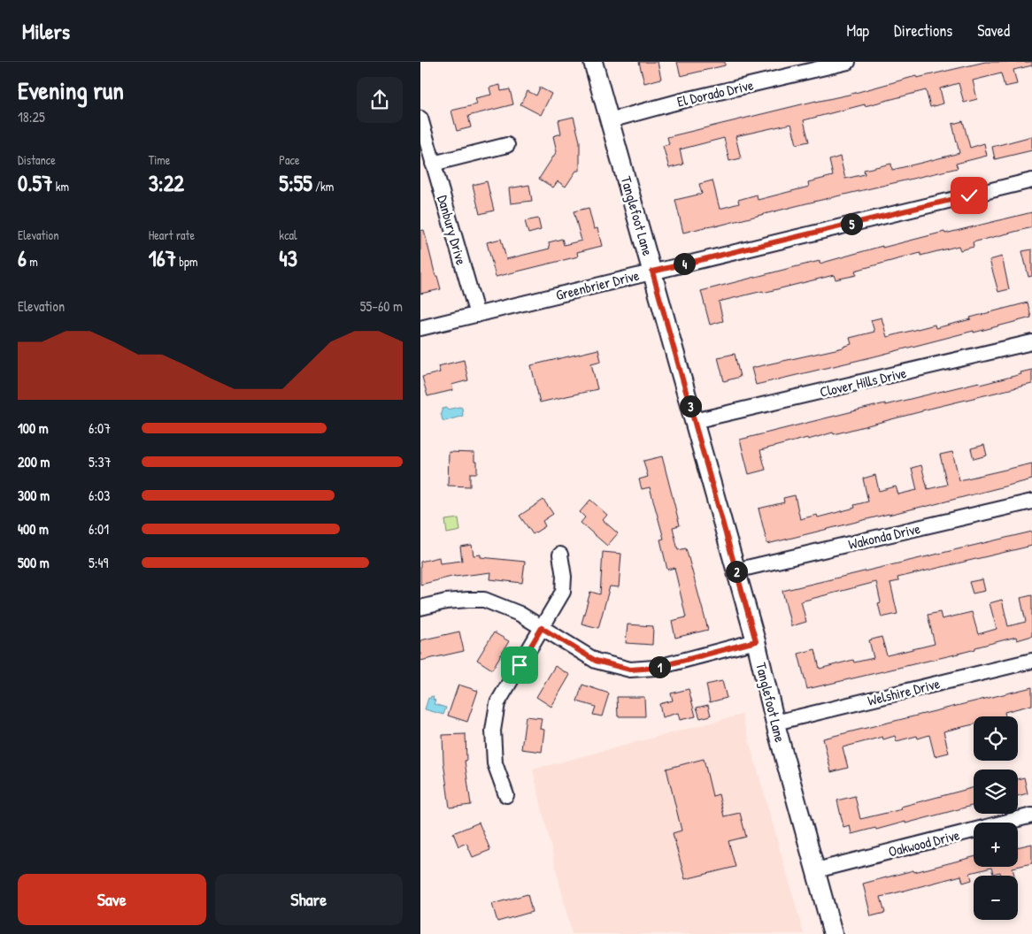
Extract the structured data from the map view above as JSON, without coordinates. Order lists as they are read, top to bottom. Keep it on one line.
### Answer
{"streets":{"main road":["Tanglefoot Lane"],"street":["El Dorado Drive","Danbury Drive","Greenbrier Drive","Clover Hills Drive","Wakonda Drive","Welshire Drive","Oakwood Drive"]},"crossings":[["El Dorado Drive","Tanglefoot Lane"],["Tanglefoot Lane","Greenbrier Drive"],["Tanglefoot Lane","Clover Hills Drive"],["Tanglefoot Lane","Wakonda Drive"],["Tanglefoot Lane","Welshire Drive"],["Tanglefoot Lane","Oakwood Drive"],["Danbury Drive","Greenbrier Drive"]],"page":{"header":"Milers","nav":["Map","Directions","Saved"],"heading":["Evening run","18:25"],"stats":[["Distance","0.57 km"],["Time","3:22"],["Pace","5:55 /km"],["Elevation","6 m"],["Heart rate","167 bpm"],["kcal","43"]],"pins":["5","4","3","2","1"],"chart":["Elevation","55–60 m"],"list":[{"name":"100 m","note":"6:07"},{"name":"200 m","note":"5:37"},{"name":"300 m","note":"6:03"},{"name":"400 m","note":"6:01"},{"name":"500 m","note":"5:49"}],"map_buttons":["+","−"],"buttons":["Save","Share"]}}
